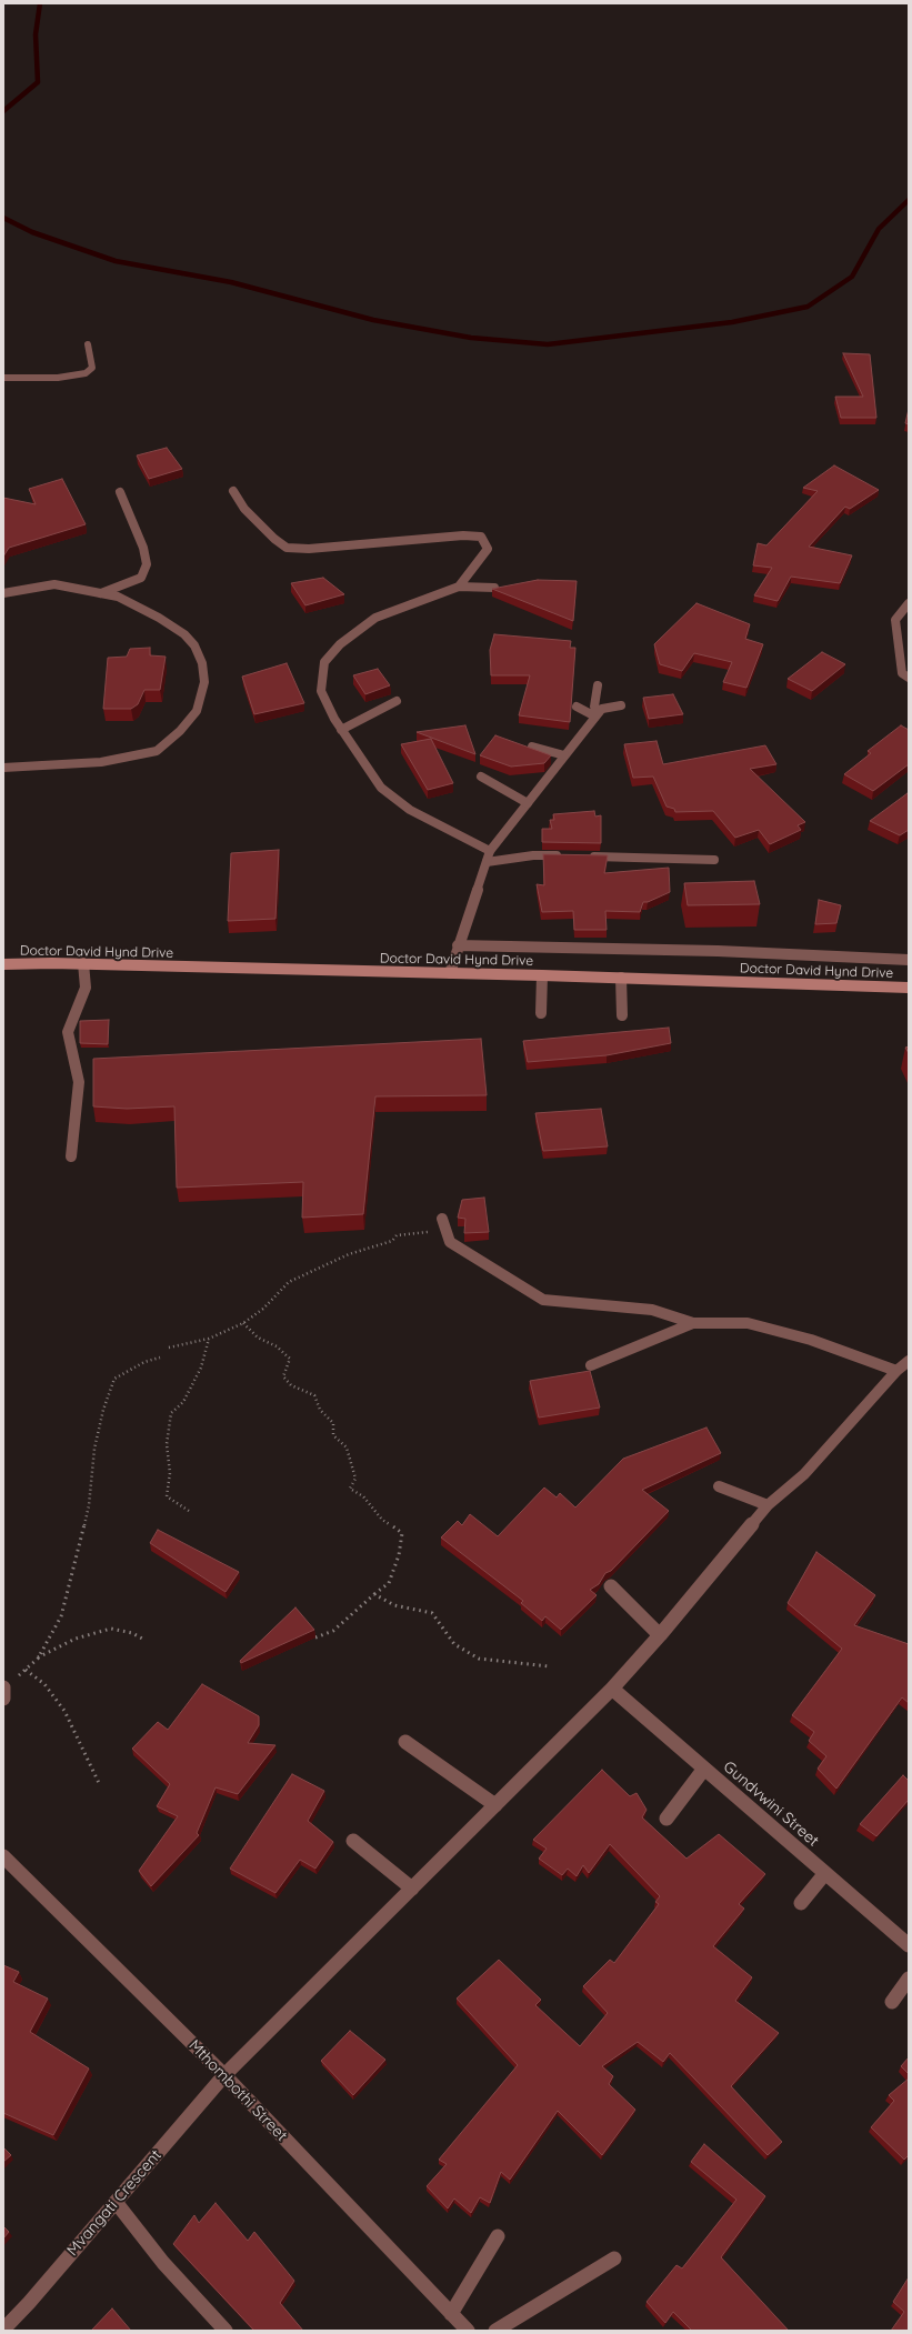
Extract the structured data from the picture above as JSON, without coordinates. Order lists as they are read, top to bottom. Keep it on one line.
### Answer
{"streets":{"main road":["Doctor David Hynd Drive"],"street":["Gundvwini Street","Mthombothi Street","Mvangati Crescent"]},"crossings":[["Gundvwini Street","Mvangati Crescent"],["Mthombothi Street","Mvangati Crescent"]]}
